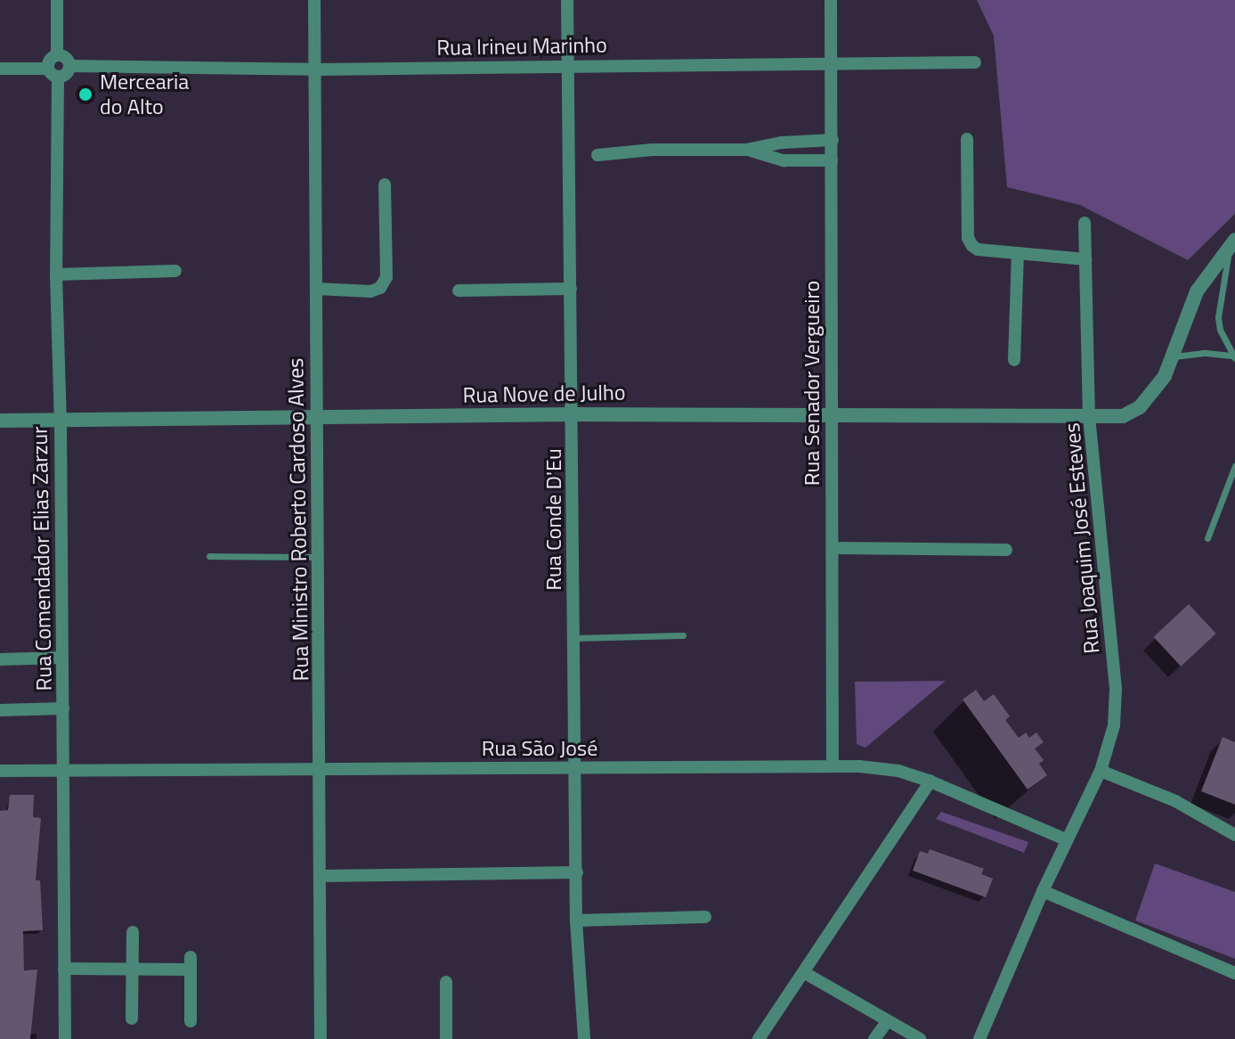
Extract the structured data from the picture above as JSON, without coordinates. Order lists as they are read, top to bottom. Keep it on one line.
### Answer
{"streets":{"street":["Rua Irineu Marinho","Rua Senador Vergueiro","Rua Nove de Julho","Rua Ministro Roberto Cardoso Alves","Rua Conde D'Eu","Rua Joaquim José Esteves","Rua Comendador Elias Zarzur","Rua São José"]},"crossings":[["Rua Irineu Marinho","Rua Senador Vergueiro"],["Rua Irineu Marinho","Rua Ministro Roberto Cardoso Alves"],["Rua Irineu Marinho","Rua Conde D'Eu"],["Rua Irineu Marinho","Rua Comendador Elias Zarzur"],["Rua Senador Vergueiro","Rua Nove de Julho"],["Rua Senador Vergueiro","Rua São José"],["Rua Nove de Julho","Rua Ministro Roberto Cardoso Alves"],["Rua Nove de Julho","Rua Conde D'Eu"],["Rua Nove de Julho","Rua Joaquim José Esteves"],["Rua Nove de Julho","Rua Comendador Elias Zarzur"],["Rua Ministro Roberto Cardoso Alves","Rua São José"],["Rua Conde D'Eu","Rua São José"],["Rua Joaquim José Esteves","Rua São José"],["Rua Comendador Elias Zarzur","Rua São José"]],"places":["Mercearia do Alto"]}
